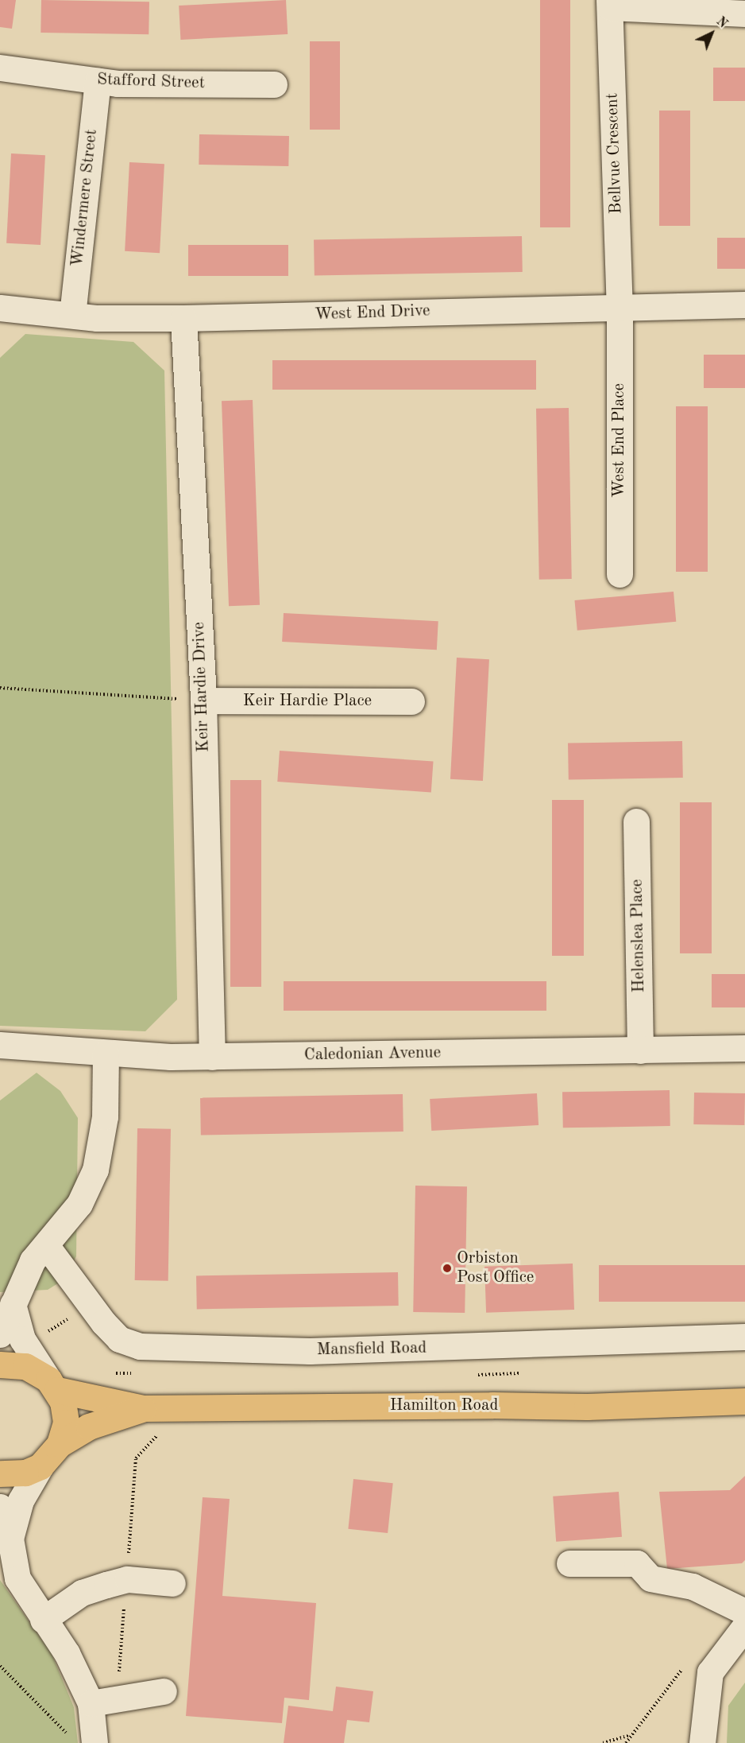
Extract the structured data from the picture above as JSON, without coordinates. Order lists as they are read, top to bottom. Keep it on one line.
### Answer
{"streets":{"main road":["Hamilton Road"],"street":["Stafford Street","Bellvue Crescent","Windermere Street","West End Drive","West End Place","Keir Hardie Drive","Keir Hardie Place","Helenslea Place","Caledonian Avenue","Mansfield Road"]},"crossings":[["Stafford Street","Windermere Street"],["Bellvue Crescent","West End Drive"],["Bellvue Crescent","West End Place"],["Windermere Street","West End Drive"],["West End Drive","West End Place"],["West End Drive","Keir Hardie Drive"],["Keir Hardie Drive","Keir Hardie Place"],["Keir Hardie Drive","Caledonian Avenue"],["Helenslea Place","Caledonian Avenue"]],"places":["Orbiston Post Office"],"north":"top right"}
